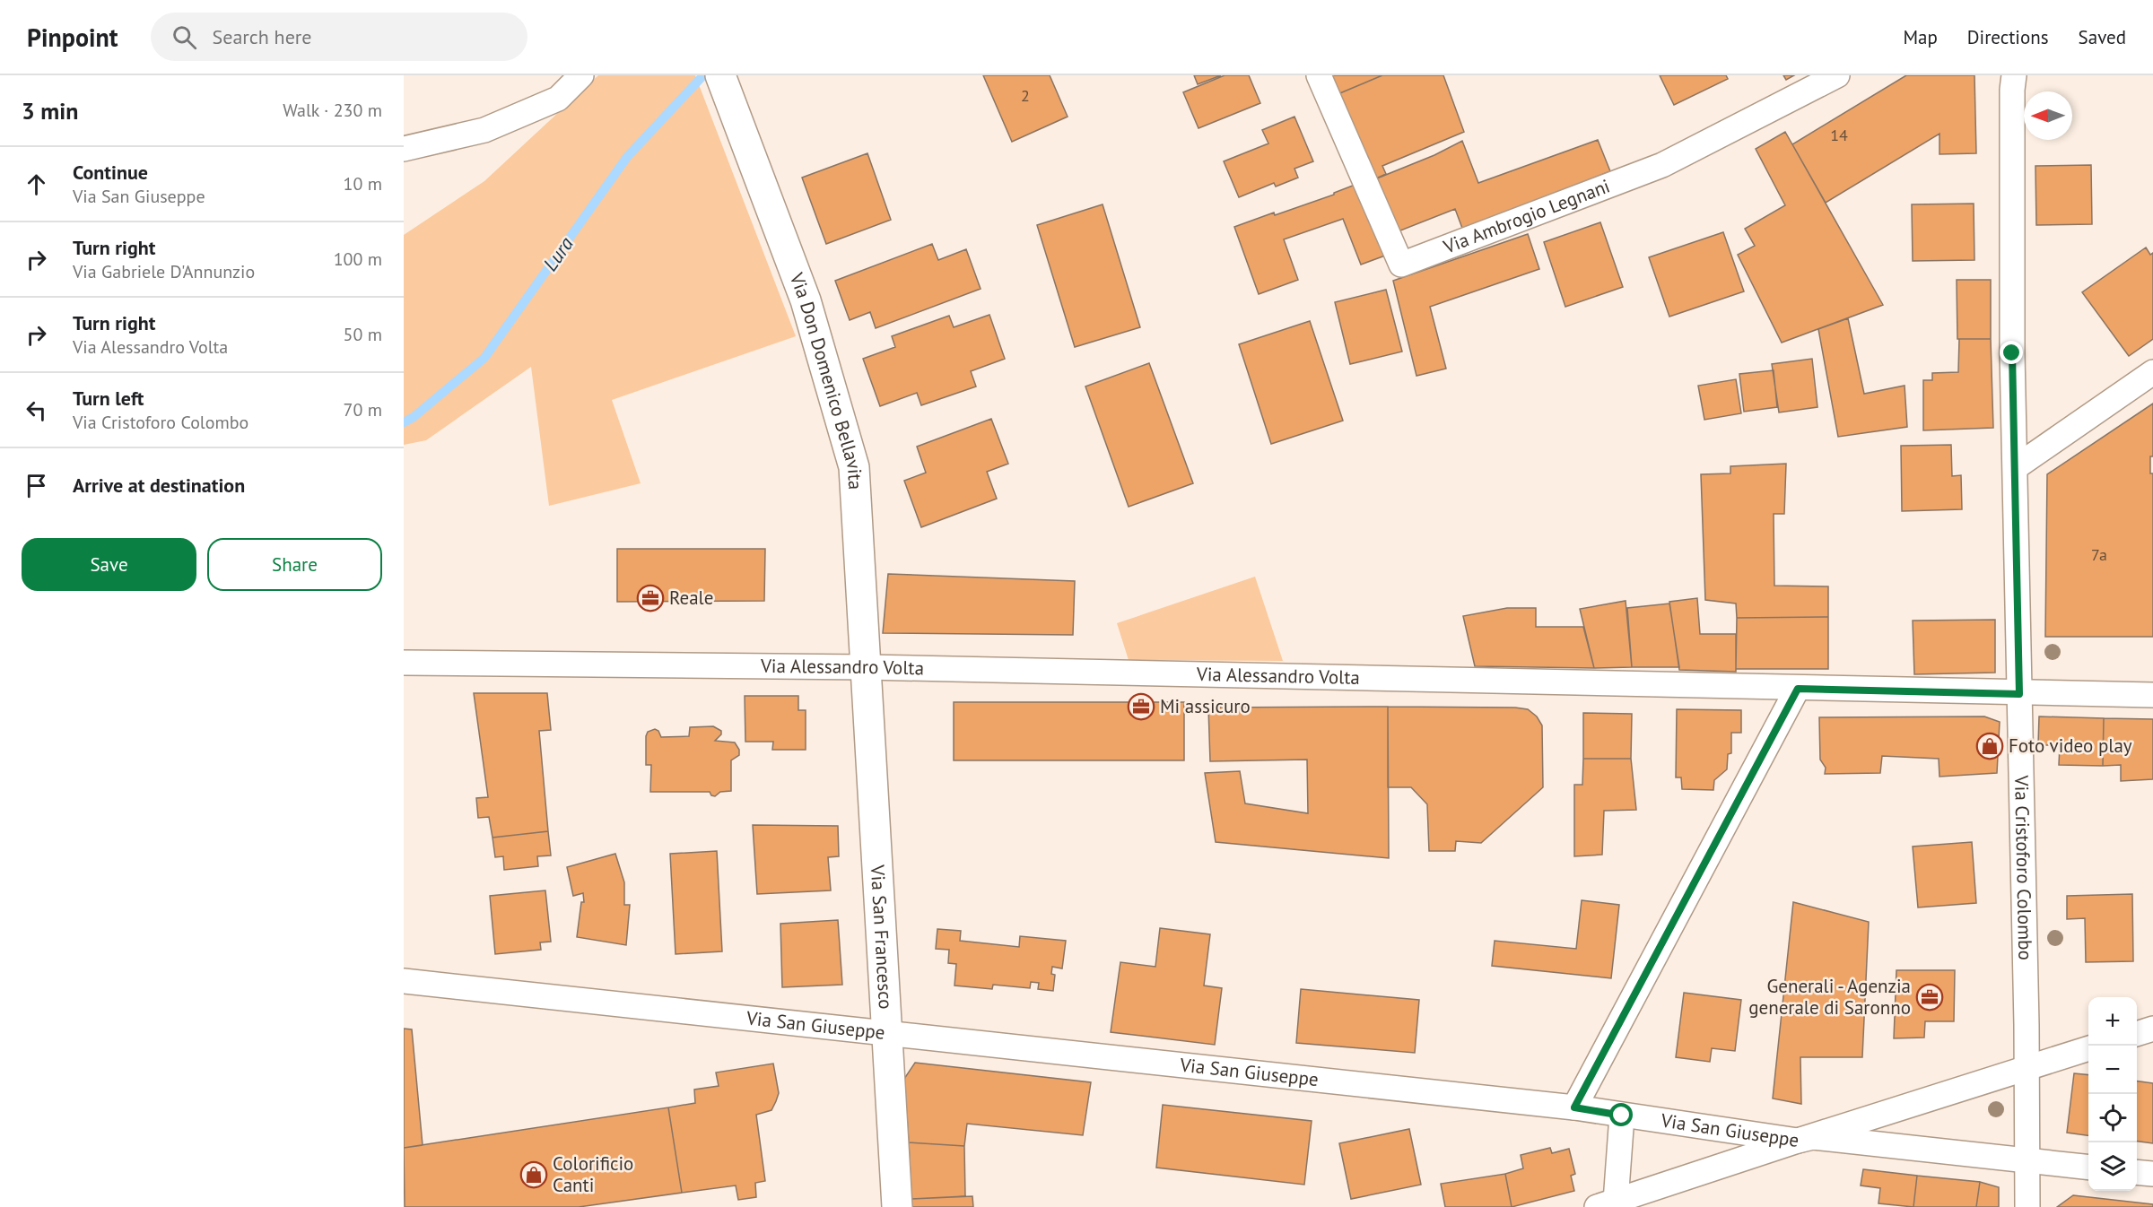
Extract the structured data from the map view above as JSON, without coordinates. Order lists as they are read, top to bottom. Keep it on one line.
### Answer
{"streets":{"street":["Via Ambrogio Legnani","Via Don Domenico Bellavita","Via Alessandro Volta","Via Cristoforo Colombo","Via San Francesco","Via San Giuseppe"]},"crossings":[["Via Don Domenico Bellavita","Via Alessandro Volta"],["Via Don Domenico Bellavita","Via San Francesco"],["Via Alessandro Volta","Via Cristoforo Colombo"],["Via Alessandro Volta","Via San Francesco"],["Via Cristoforo Colombo","Via San Giuseppe"],["Via San Francesco","Via San Giuseppe"]],"water":["Lura"],"places":{"office":["Reale","Mi assicuro","Generali - Agenzia generale di Saronno"],"shop":["Foto video play","Colorificio Canti"]},"house_numbers":["2","14","7a"],"north":"left","page":{"header":"Pinpoint","search":"Search here","nav":["Map","Directions","Saved"],"heading":["3 min","Walk · 230 m"],"list":[["Continue","Via San Giuseppe","10 m"],["Turn right","Via Gabriele D'Annunzio","100 m"],["Turn right","Via Alessandro Volta","50 m"],["Turn left","Via Cristoforo Colombo","70 m"],"Arrive at destination"],"buttons":["Save","Share"],"map_buttons":["+","−"]}}
